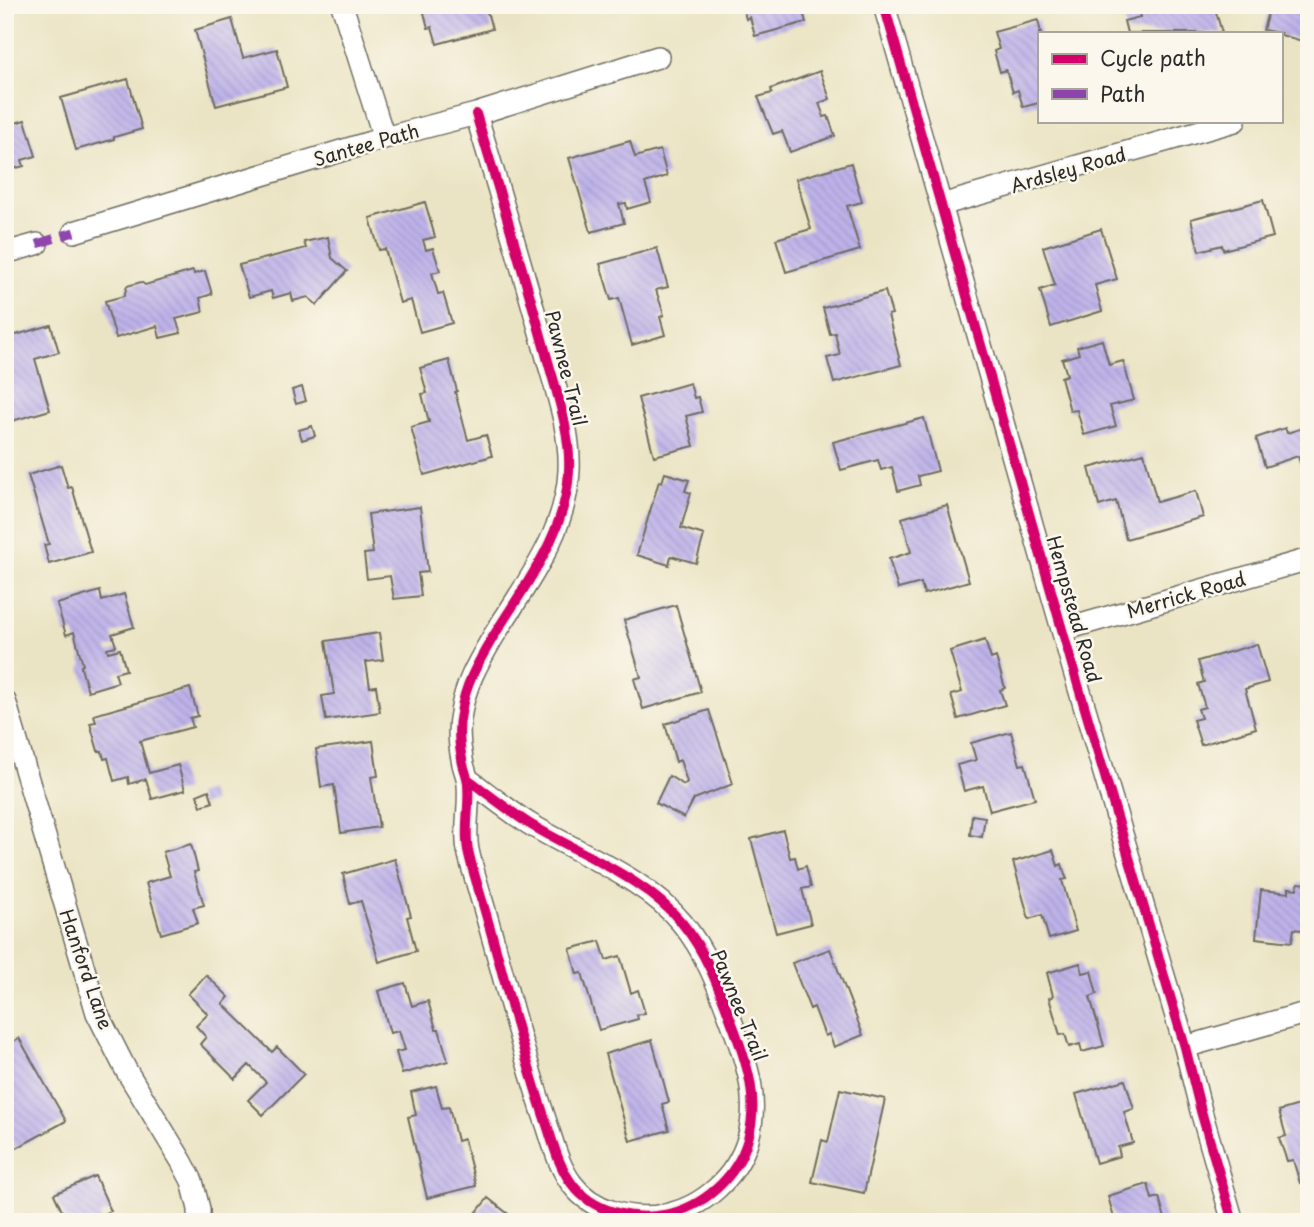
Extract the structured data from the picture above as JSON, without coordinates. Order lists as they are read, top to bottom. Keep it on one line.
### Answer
{"streets":{"street":["Santee Path","Ardsley Road","Pawnee Trail","Merrick Road","Hempstead Road","Hanford Lane"]},"crossings":[["Santee Path","Pawnee Trail"],["Ardsley Road","Hempstead Road"],["Merrick Road","Hempstead Road"]],"legend":["Cycle path","Path"]}
